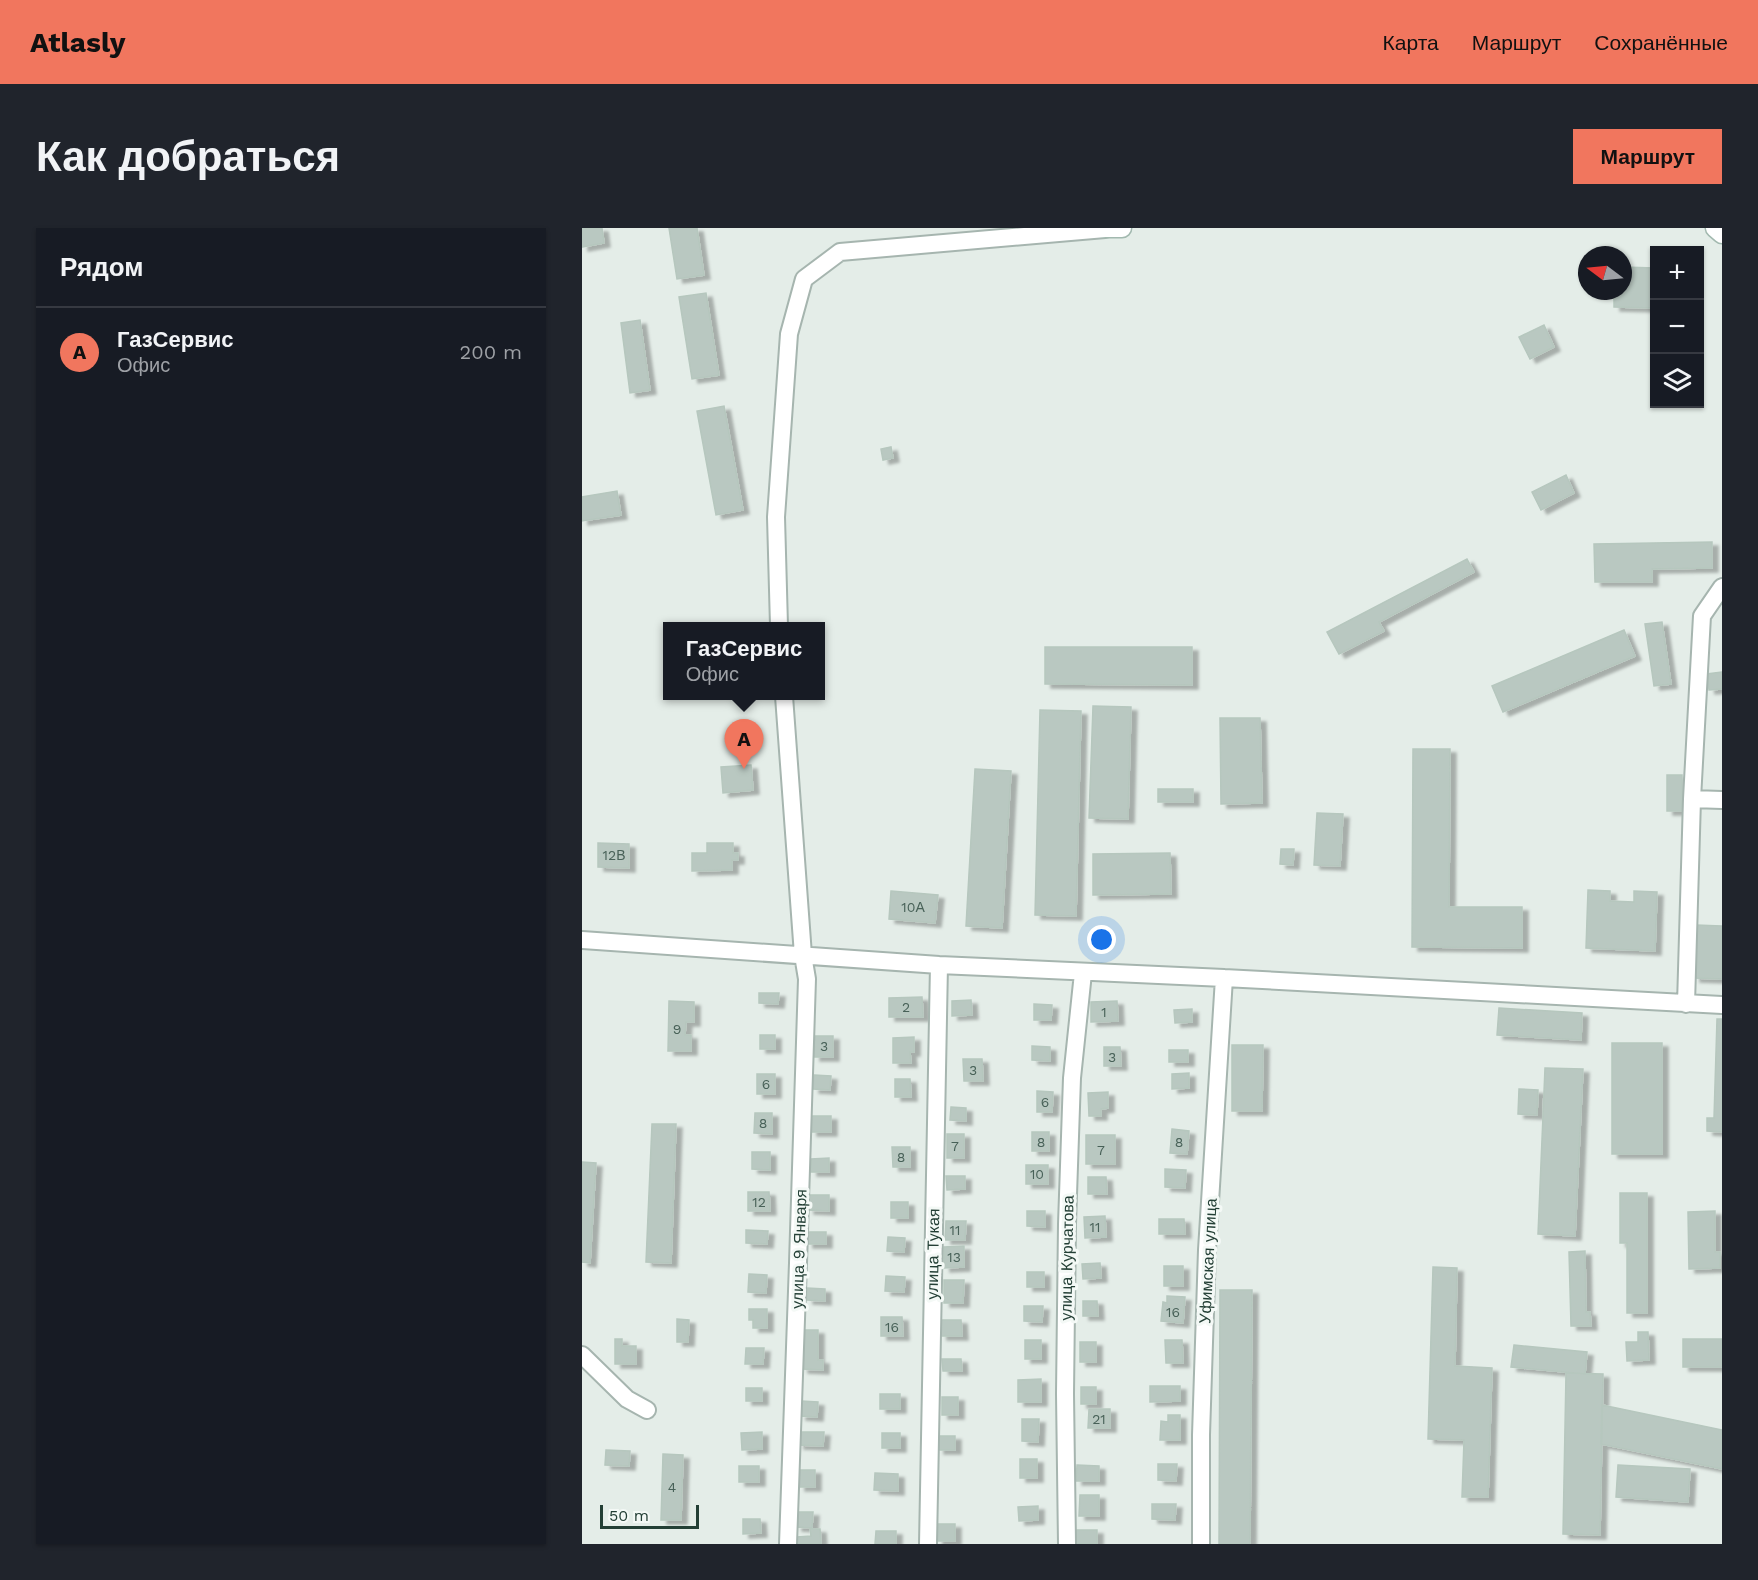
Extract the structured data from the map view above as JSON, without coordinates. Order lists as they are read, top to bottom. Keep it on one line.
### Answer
{"streets":{"street":["улица 9 Января","улица Тукая","улица Курчатова","Уфимская улица"]},"house_numbers":["12В","10А","2","1","9","3","3","3","6","6","8","8","8","7","7","8","10","12","11","11","13","16","16","21","4"],"scale_bar":"50 m","north":"left","page":{"header":"Atlasly","nav":["Карта","Маршрут","Сохранённые"],"buttons":"Маршрут","title":"Как добраться","heading":"Рядом","map_buttons":["+","−"],"list":[{"mark":"A","name":"ГазСервис","note":"Офис","value":"200 m"}],"popup":["ГазСервис","Офис"],"pins":"A","scale":"50 m"}}
